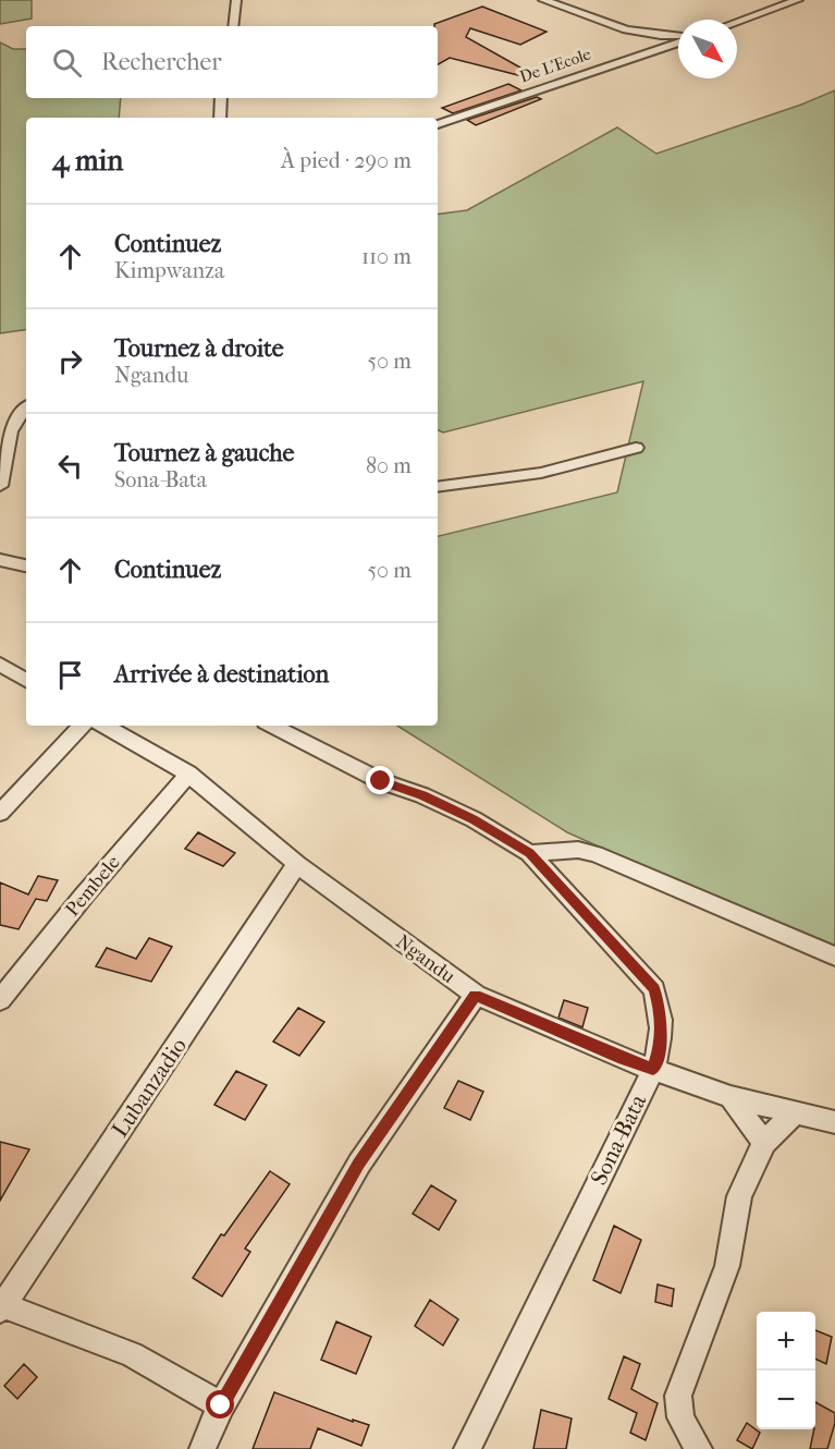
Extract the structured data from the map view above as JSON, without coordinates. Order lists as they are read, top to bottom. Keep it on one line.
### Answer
{"streets":{"street":["De L'Ecole","Pembele","Ngandu","Lubanzadio","Sona-Bata"]},"crossings":[["Pembele","Ngandu"],["Ngandu","Lubanzadio"],["Ngandu","Sona-Bata"]],"north":"bottom right","page":{"search":"Rechercher","heading":["4 min","À pied · 290 m"],"list":[["Continuez","Kimpwanza","110 m"],["Tournez à droite","Ngandu","50 m"],["Tournez à gauche","Sona-Bata","80 m"],["Continuez","50 m"],"Arrivée à destination"],"map_buttons":["+","−"]}}
